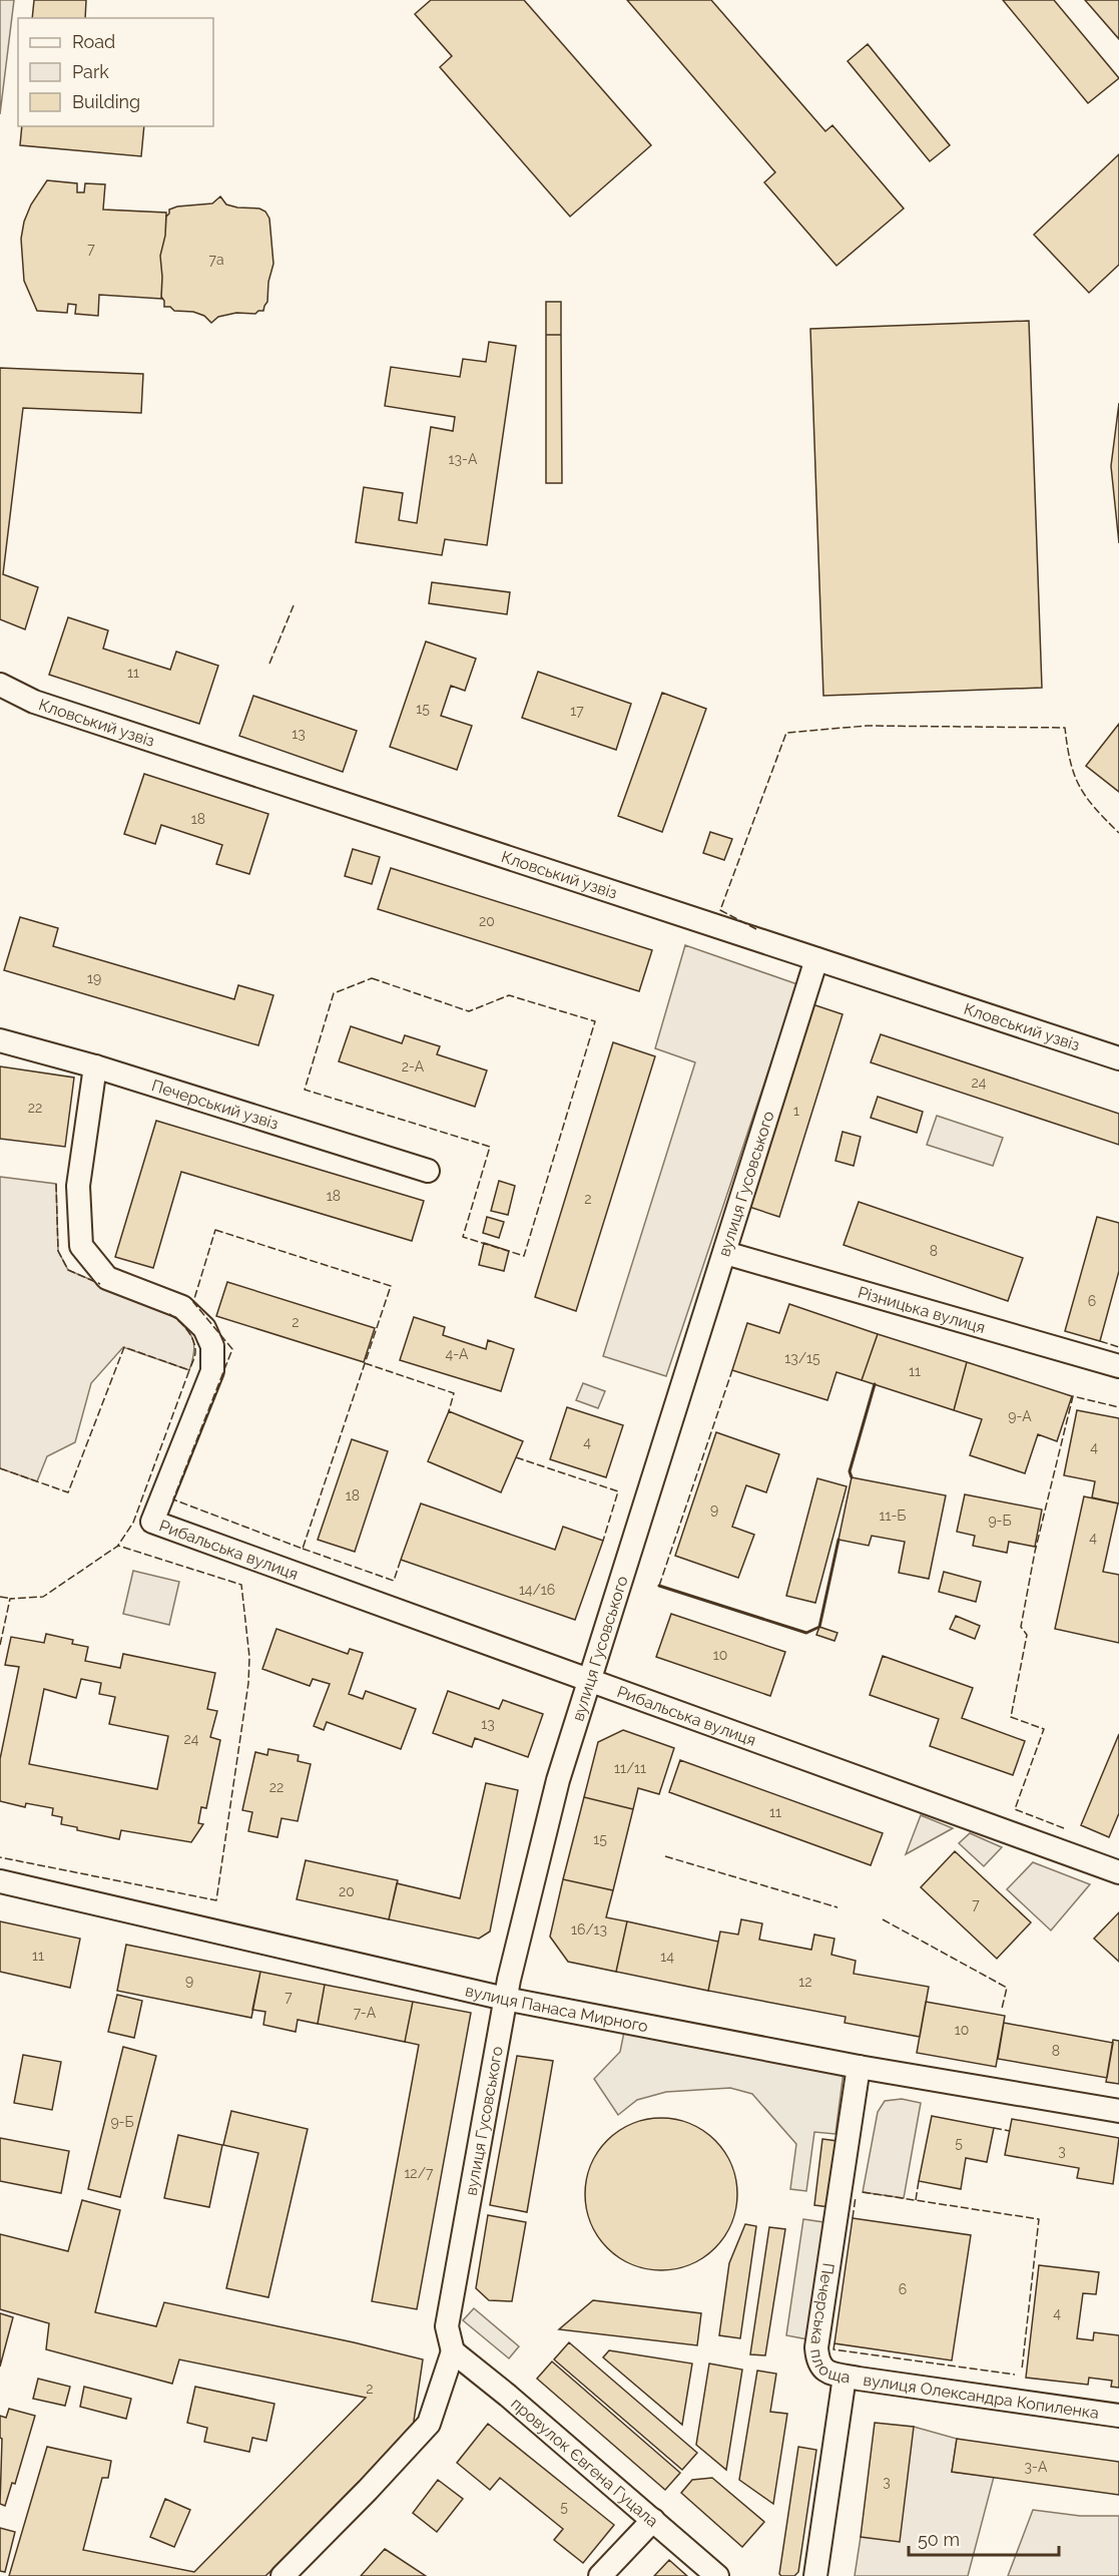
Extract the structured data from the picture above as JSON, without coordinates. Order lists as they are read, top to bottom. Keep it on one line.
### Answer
{"streets":{"street":["Кловський узвіз","Печерський узвіз","вулиця Гусовського","Різницька вулиця","Рибальська вулиця","вулиця Панаса Мирного","Печерська площа","вулиця Олександра Копиленка","провулок Євгена Гуцала"]},"crossings":[["Кловський узвіз","вулиця Гусовського"],["Печерський узвіз","Рибальська вулиця"],["вулиця Гусовського","Різницька вулиця"],["вулиця Гусовського","Рибальська вулиця"],["вулиця Гусовського","вулиця Панаса Мирного"],["вулиця Гусовського","провулок Євгена Гуцала"],["вулиця Панаса Мирного","Печерська площа"],["Печерська площа","вулиця Олександра Копиленка"]],"house_numbers":["7","7a","13-А","11","15","17","13","18","20","19","2-А","24","22","1","18","2","8","6","2","4-А","13/15","11","9-А","4","4","18","9","11-Б","9-Б","4","14/16","10","13","24","11/11","22","11","15","20","7","16/13","11","14","9","12","7","7-А","10","8","9-Б","5","3","12/7","6","4","2","3-А","3","5"],"legend":["Road","Park","Building"],"scale_bar":"50 m"}
